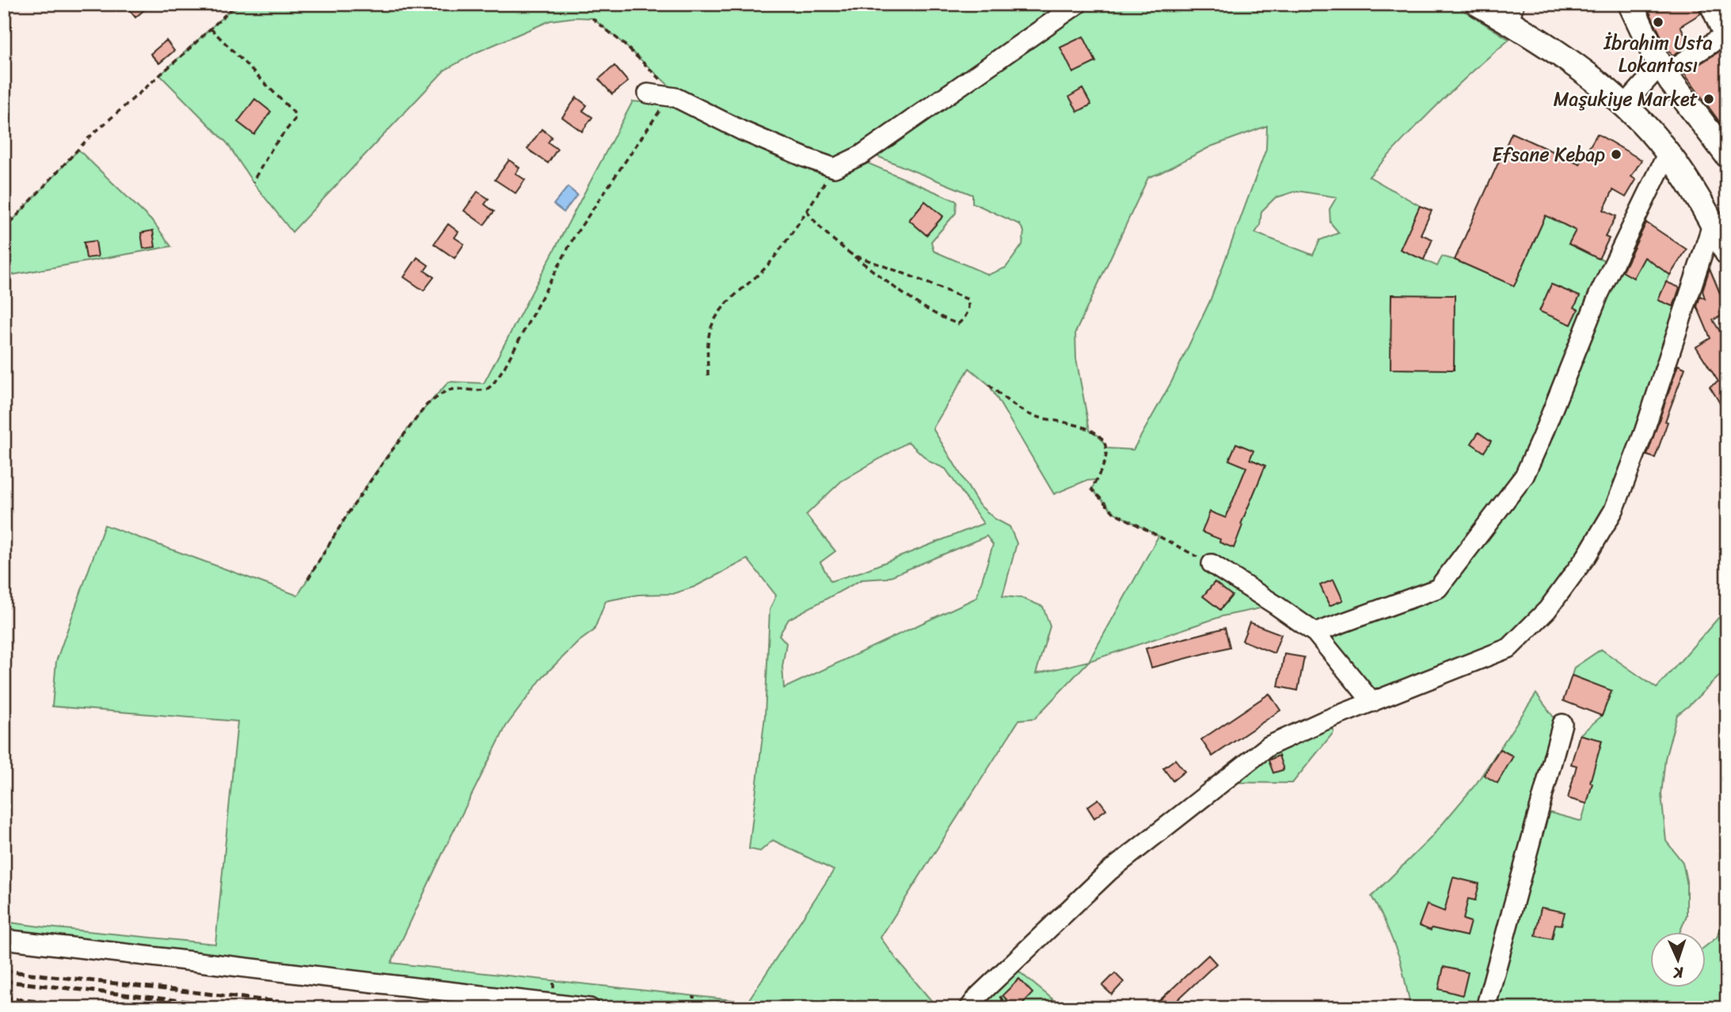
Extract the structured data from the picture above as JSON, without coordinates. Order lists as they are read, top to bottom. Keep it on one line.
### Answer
{"places":["İbrahim Usta Lokantası","Maşukiye Market","Efsane Kebap"],"north":"bottom"}
